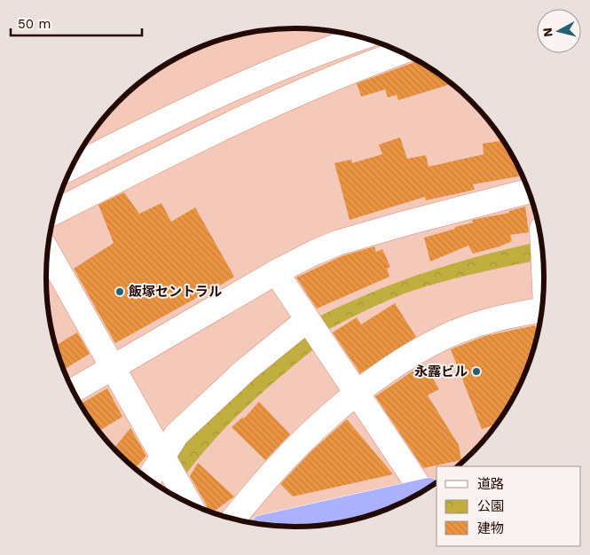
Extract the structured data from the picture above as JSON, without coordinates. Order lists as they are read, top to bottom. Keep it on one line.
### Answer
{"places":["飯塚セントラル","永露ビル"],"legend":["道路","公園","建物"],"scale_bar":"50 m","north":"left"}
